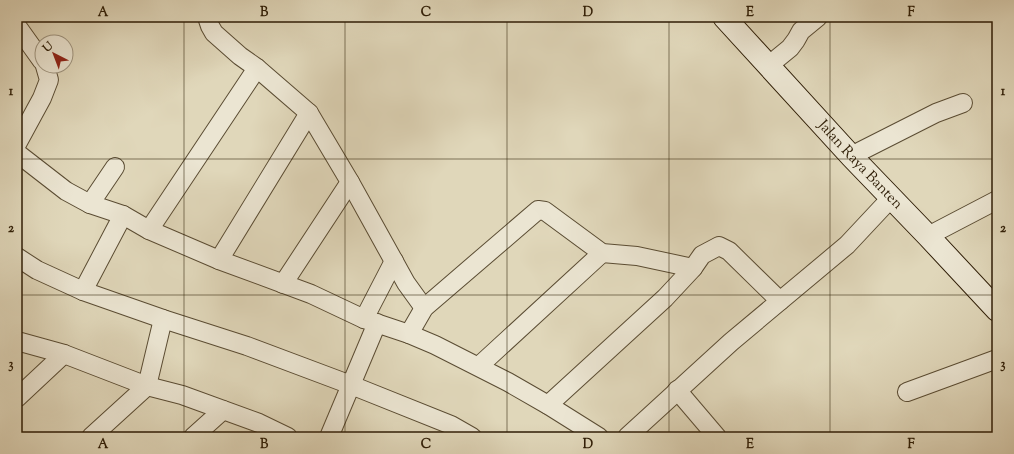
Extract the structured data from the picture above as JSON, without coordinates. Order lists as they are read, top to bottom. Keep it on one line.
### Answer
{"streets":{"main road":["Jalan Raya Banten"]},"north":"top left","grid":{"columns":["A","B","C","D","E","F"],"rows":["1","2","3"]}}
